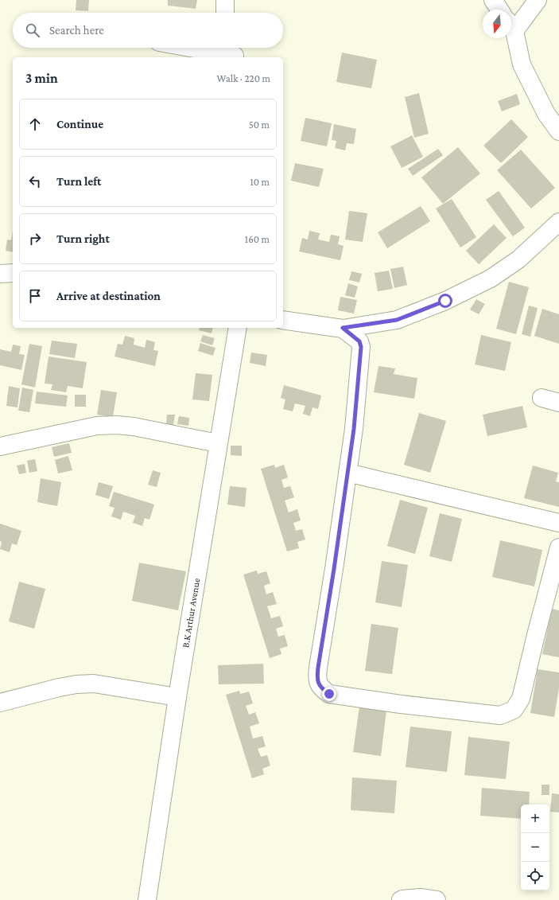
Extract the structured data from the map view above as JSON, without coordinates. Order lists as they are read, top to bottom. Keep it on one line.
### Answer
{"streets":{"street":["B.K Arthur Avenue"]},"north":"bottom","page":{"search":"Search here","heading":["3 min","Walk · 220 m"],"list":[["Continue","50 m"],["Turn left","10 m"],["Turn right","160 m"],"Arrive at destination"],"map_buttons":["+","−"]}}
